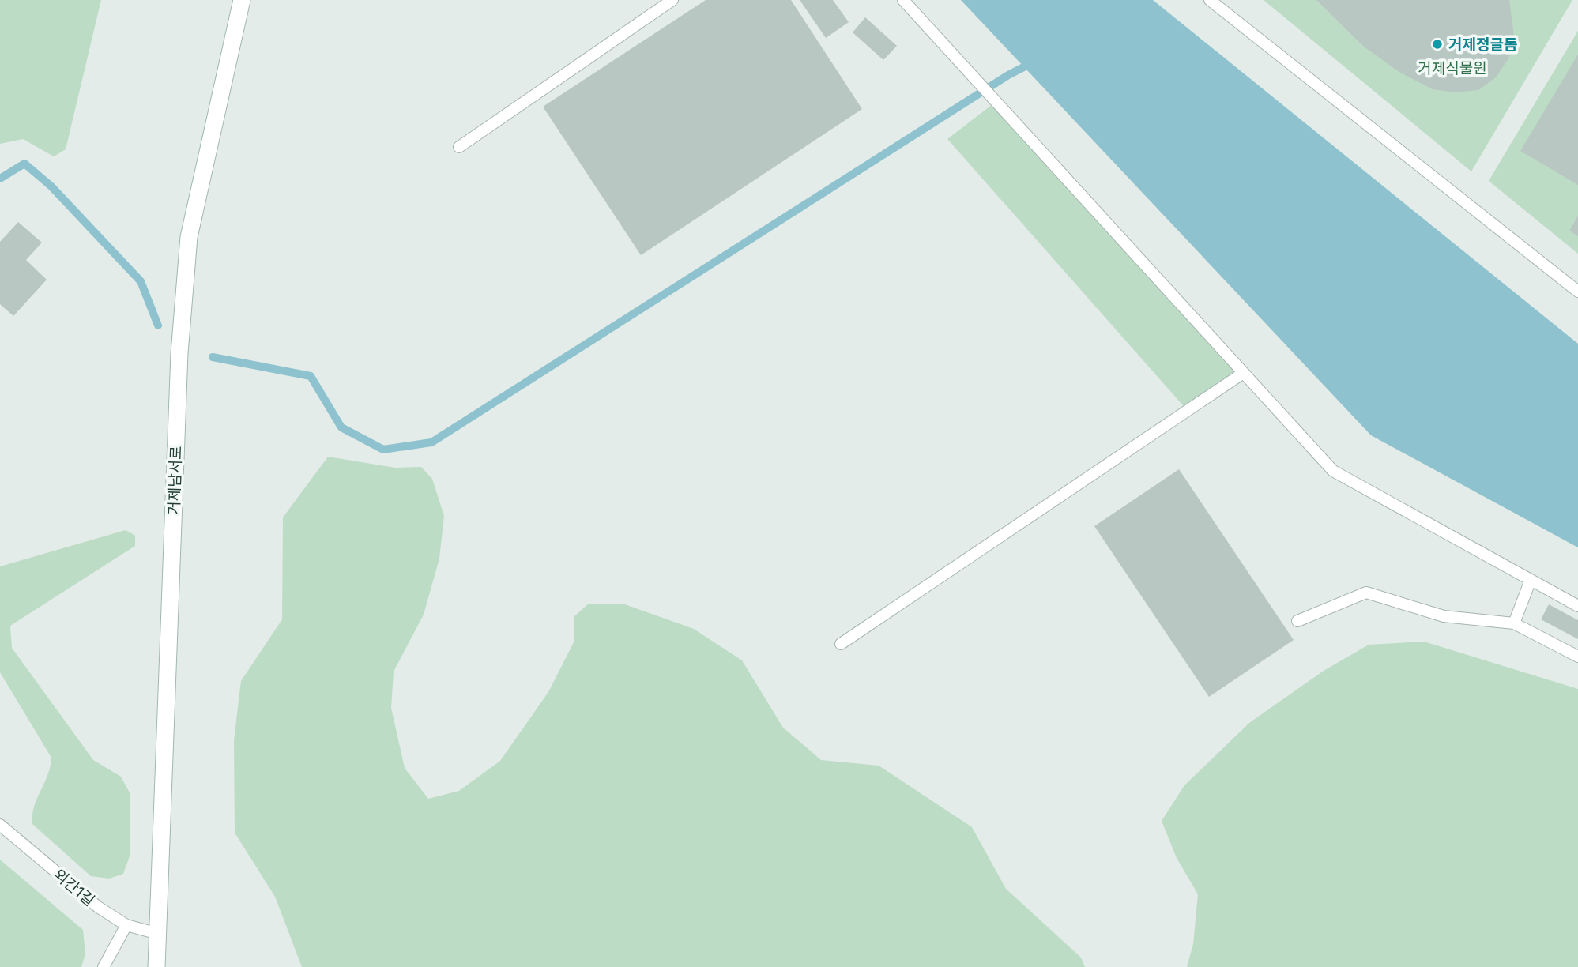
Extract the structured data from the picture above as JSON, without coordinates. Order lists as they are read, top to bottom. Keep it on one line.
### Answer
{"streets":{"main road":["거제남서로"],"lane":["외간1길"]},"crossings":[["거제남서로","외간1길"]],"parks":["거제식물원"],"places":["거제정글돔"]}
